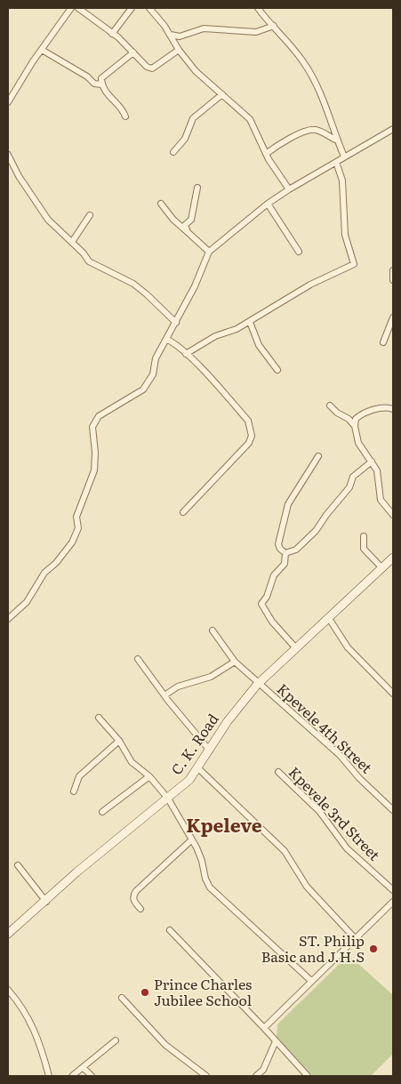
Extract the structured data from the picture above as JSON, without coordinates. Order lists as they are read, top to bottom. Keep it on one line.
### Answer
{"streets":{"street":["Kpevele 4th Street","C. K. Road","Kpevele 3rd Street"]},"crossings":[["Kpevele 4th Street","C. K. Road"]],"districts":["Kpeleve"],"places":["ST. Philip Basic and J.H.S","Prince Charles Jubilee School"]}
